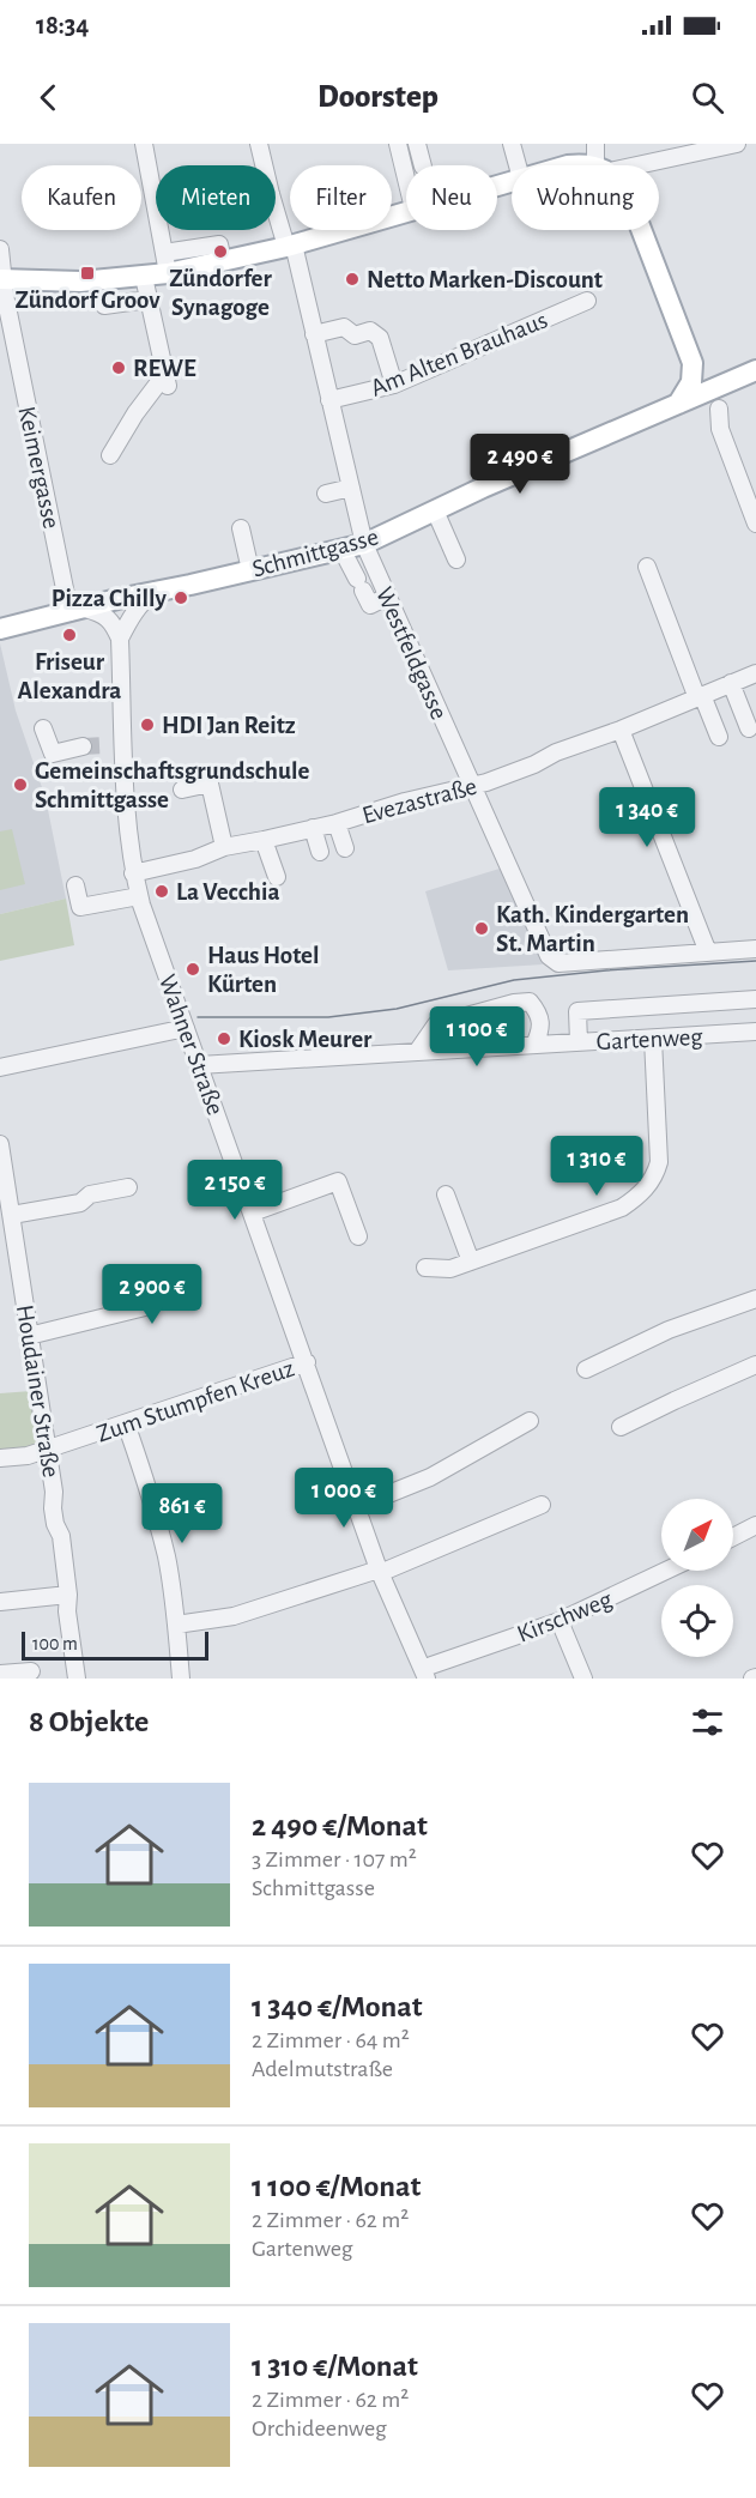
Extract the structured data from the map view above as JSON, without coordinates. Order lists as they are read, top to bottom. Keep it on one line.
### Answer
{"streets":{"main road":["Schmittgasse"],"street":["Am Alten Brauhaus","Keimergasse","Westfeldgasse","Evezastraße","Gartenweg","Wahner Straße","Houdainer Straße","Zum Stumpfen Kreuz","Kirschweg"]},"crossings":[["Am Alten Brauhaus","Westfeldgasse"],["Keimergasse","Schmittgasse"],["Schmittgasse","Westfeldgasse"],["Schmittgasse","Wahner Straße"],["Westfeldgasse","Evezastraße"],["Evezastraße","Wahner Straße"],["Gartenweg","Wahner Straße"],["Wahner Straße","Zum Stumpfen Kreuz"],["Wahner Straße","Kirschweg"],["Houdainer Straße","Zum Stumpfen Kreuz"]],"places":{"other":["Zündorfer Synagoge","Netto Marken-Discount","REWE","Pizza Chilly","Friseur Alexandra","HDI Jan Reitz","Gemeinschaftsgrundschule Schmittgasse","La Vecchia","Kath. Kindergarten St. Martin","Haus Hotel Kürten","Kiosk Meurer"],"transit":["Zündorf Groov"]},"scale_bar":"100 m","north":"top right","page":{"status":"18:34","header":"Doorstep","chip":["Kaufen","Mieten","Filter","Neu","Wohnung"],"price":["2 490 €","1 340 €","1 100 €","1 310 €","2 150 €","2 900 €","1 000 €","861 €"],"scale":"100 m","heading":"8 Objekte","list":[{"name":"2 490 €/Monat","note":"3 Zimmer · 107 m² · Schmittgasse"},{"name":"1 340 €/Monat","note":"2 Zimmer · 64 m² · Adelmutstraße"},{"name":"1 100 €/Monat","note":"2 Zimmer · 62 m² · Gartenweg"},{"name":"1 310 €/Monat","note":"2 Zimmer · 62 m² · Orchideenweg"}]}}
